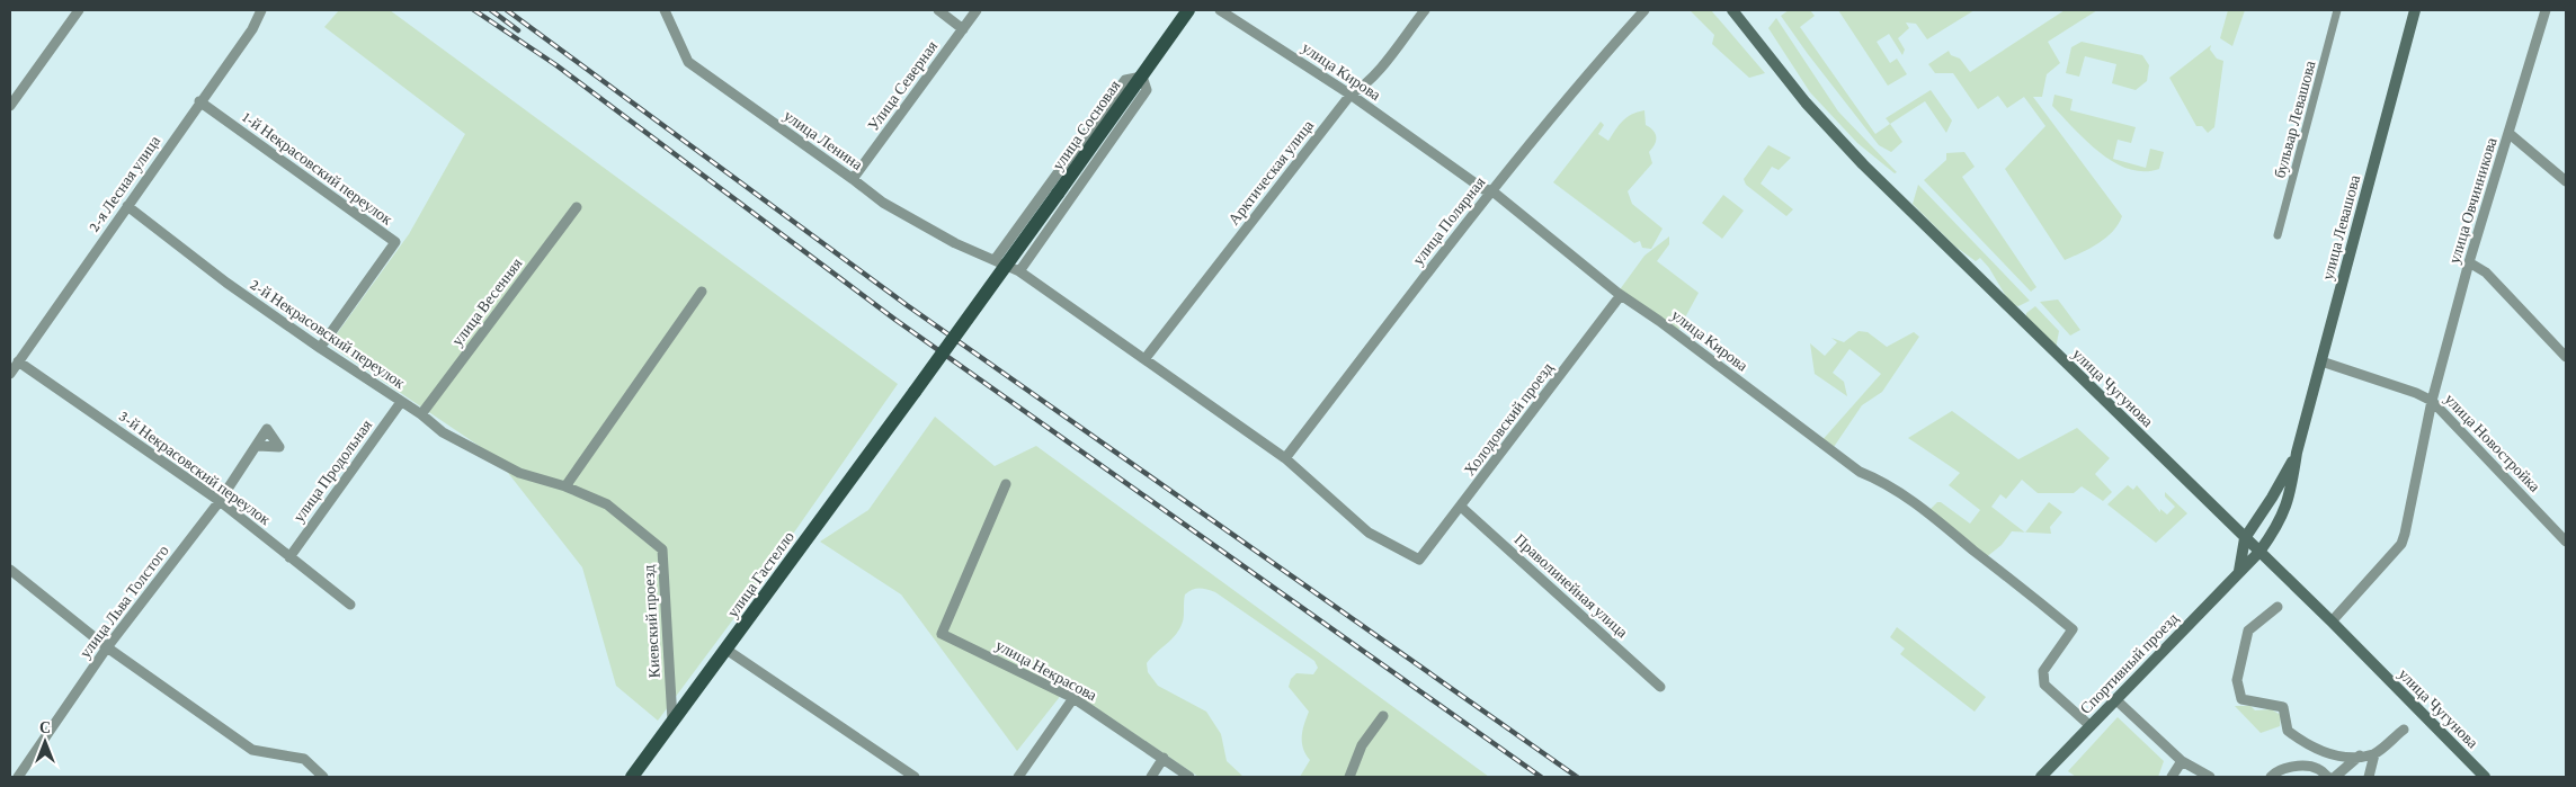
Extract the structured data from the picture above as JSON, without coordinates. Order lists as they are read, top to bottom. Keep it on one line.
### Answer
{"streets":{"main road":["улица Сосновая","улица Левашова","улица Чугунова","улица Гастелло","Спортивный проезд"],"street":["улица Кирова","Улица Северная","бульвар Левашова","улица Ленина","1-й Некрасовский переулок","Арктическая улица","2-я Лесная улица","улица Овчинникова","улица Полярная","улица Весенняя","2-й Некрасовский переулок","Холодовский проезд","улица Новостройка","3-й Некрасовский переулок","улица Продольная","Праволинейная улица","улица Льва Толстого","Киевский проезд","улица Некрасова"]},"crossings":[["улица Кирова","Арктическая улица"],["улица Кирова","улица Полярная"],["улица Кирова","Холодовский проезд"],["улица Кирова","Спортивный проезд"],["Улица Северная","улица Ленина"],["улица Сосновая","улица Гастелло"],["улица Ленина","Арктическая улица"],["улица Ленина","улица Полярная"],["улица Ленина","Холодовский проезд"],["1-й Некрасовский переулок","2-я Лесная улица"],["1-й Некрасовский переулок","2-й Некрасовский переулок"],["2-я Лесная улица","2-й Некрасовский переулок"],["2-я Лесная улица","3-й Некрасовский переулок"],["улица Овчинникова","улица Чугунова"],["улица Овчинникова","улица Новостройка"],["улица Левашова","улица Чугунова"],["улица Левашова","улица Новостройка"],["улица Левашова","Спортивный проезд"],["улица Весенняя","2-й Некрасовский переулок"],["2-й Некрасовский переулок","улица Продольная"],["2-й Некрасовский переулок","Киевский проезд"],["улица Чугунова","Спортивный проезд"],["Холодовский проезд","Праволинейная улица"],["3-й Некрасовский переулок","улица Продольная"],["3-й Некрасовский переулок","улица Льва Толстого"],["улица Гастелло","Киевский проезд"]],"north":"top"}
